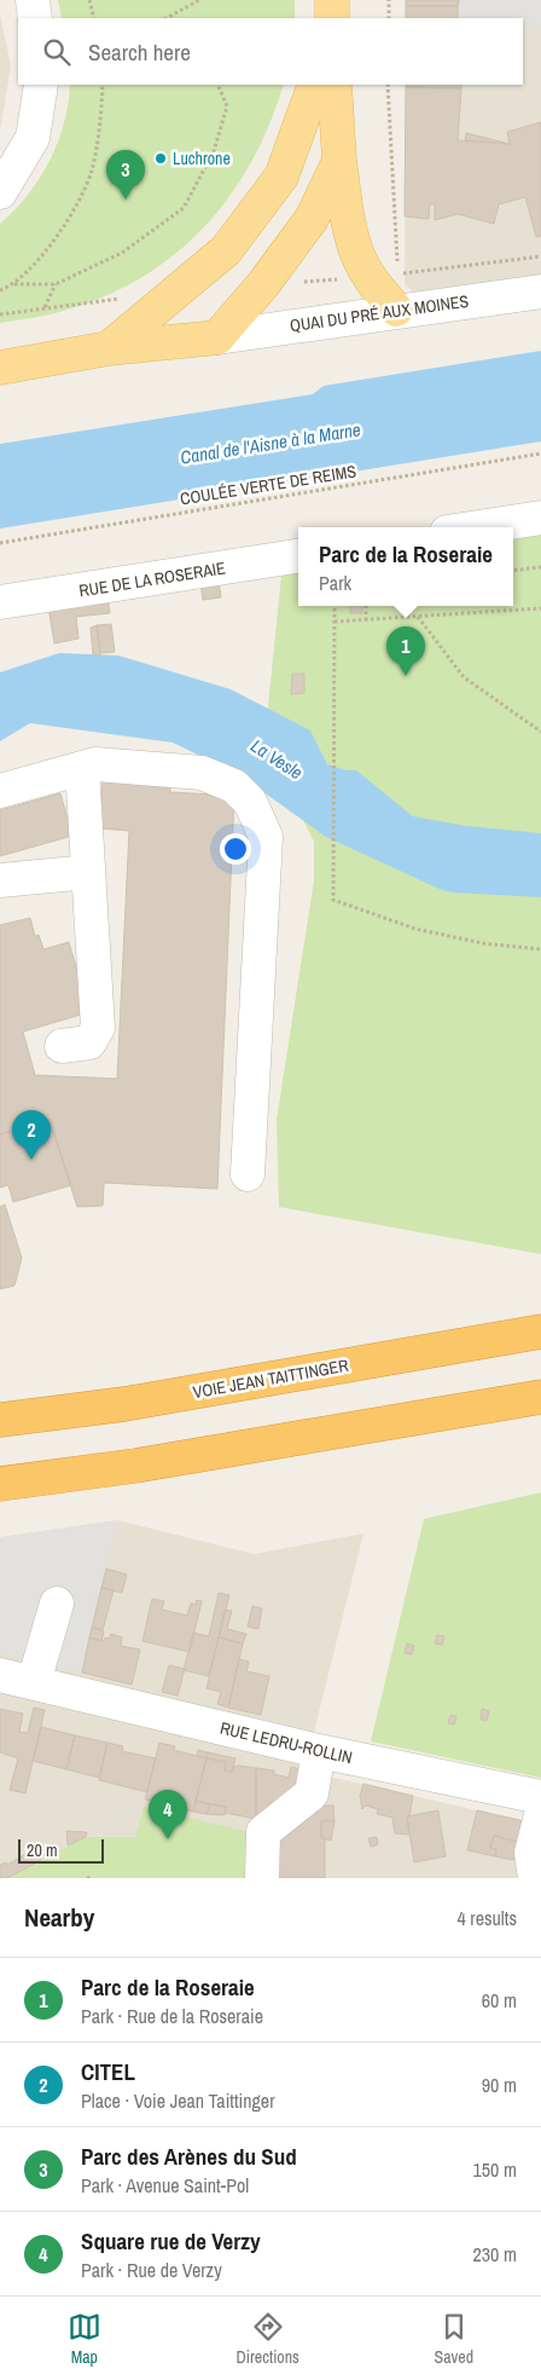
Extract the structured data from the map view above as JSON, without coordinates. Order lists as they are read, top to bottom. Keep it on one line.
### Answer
{"streets":{"highway":["VOIE JEAN TAITTINGER"],"street":["QUAI DU PRÉ AUX MOINES","RUE DE LA ROSERAIE","RUE LEDRU-ROLLIN"],"path":["COULÉE VERTE DE REIMS"]},"water":["Canal de l'Aisne à la Marne","La Vesle"],"places":["Luchrone"],"scale_bar":"20 m","page":{"search":"Search here","pins":["3","1","2","4"],"popup":["Parc de la Roseraie","Park"],"scale":"20 m","heading":["Nearby","4 results"],"list":[{"mark":"1","name":"Parc de la Roseraie","note":"Park · Rue de la Roseraie","value":"60 m"},{"mark":"2","name":"CITEL","note":"Place · Voie Jean Taittinger","value":"90 m"},{"mark":"3","name":"Parc des Arènes du Sud","note":"Park · Avenue Saint-Pol","value":"150 m"},{"mark":"4","name":"Square rue de Verzy","note":"Park · Rue de Verzy","value":"230 m"}],"nav":["Map","Directions","Saved"]}}
